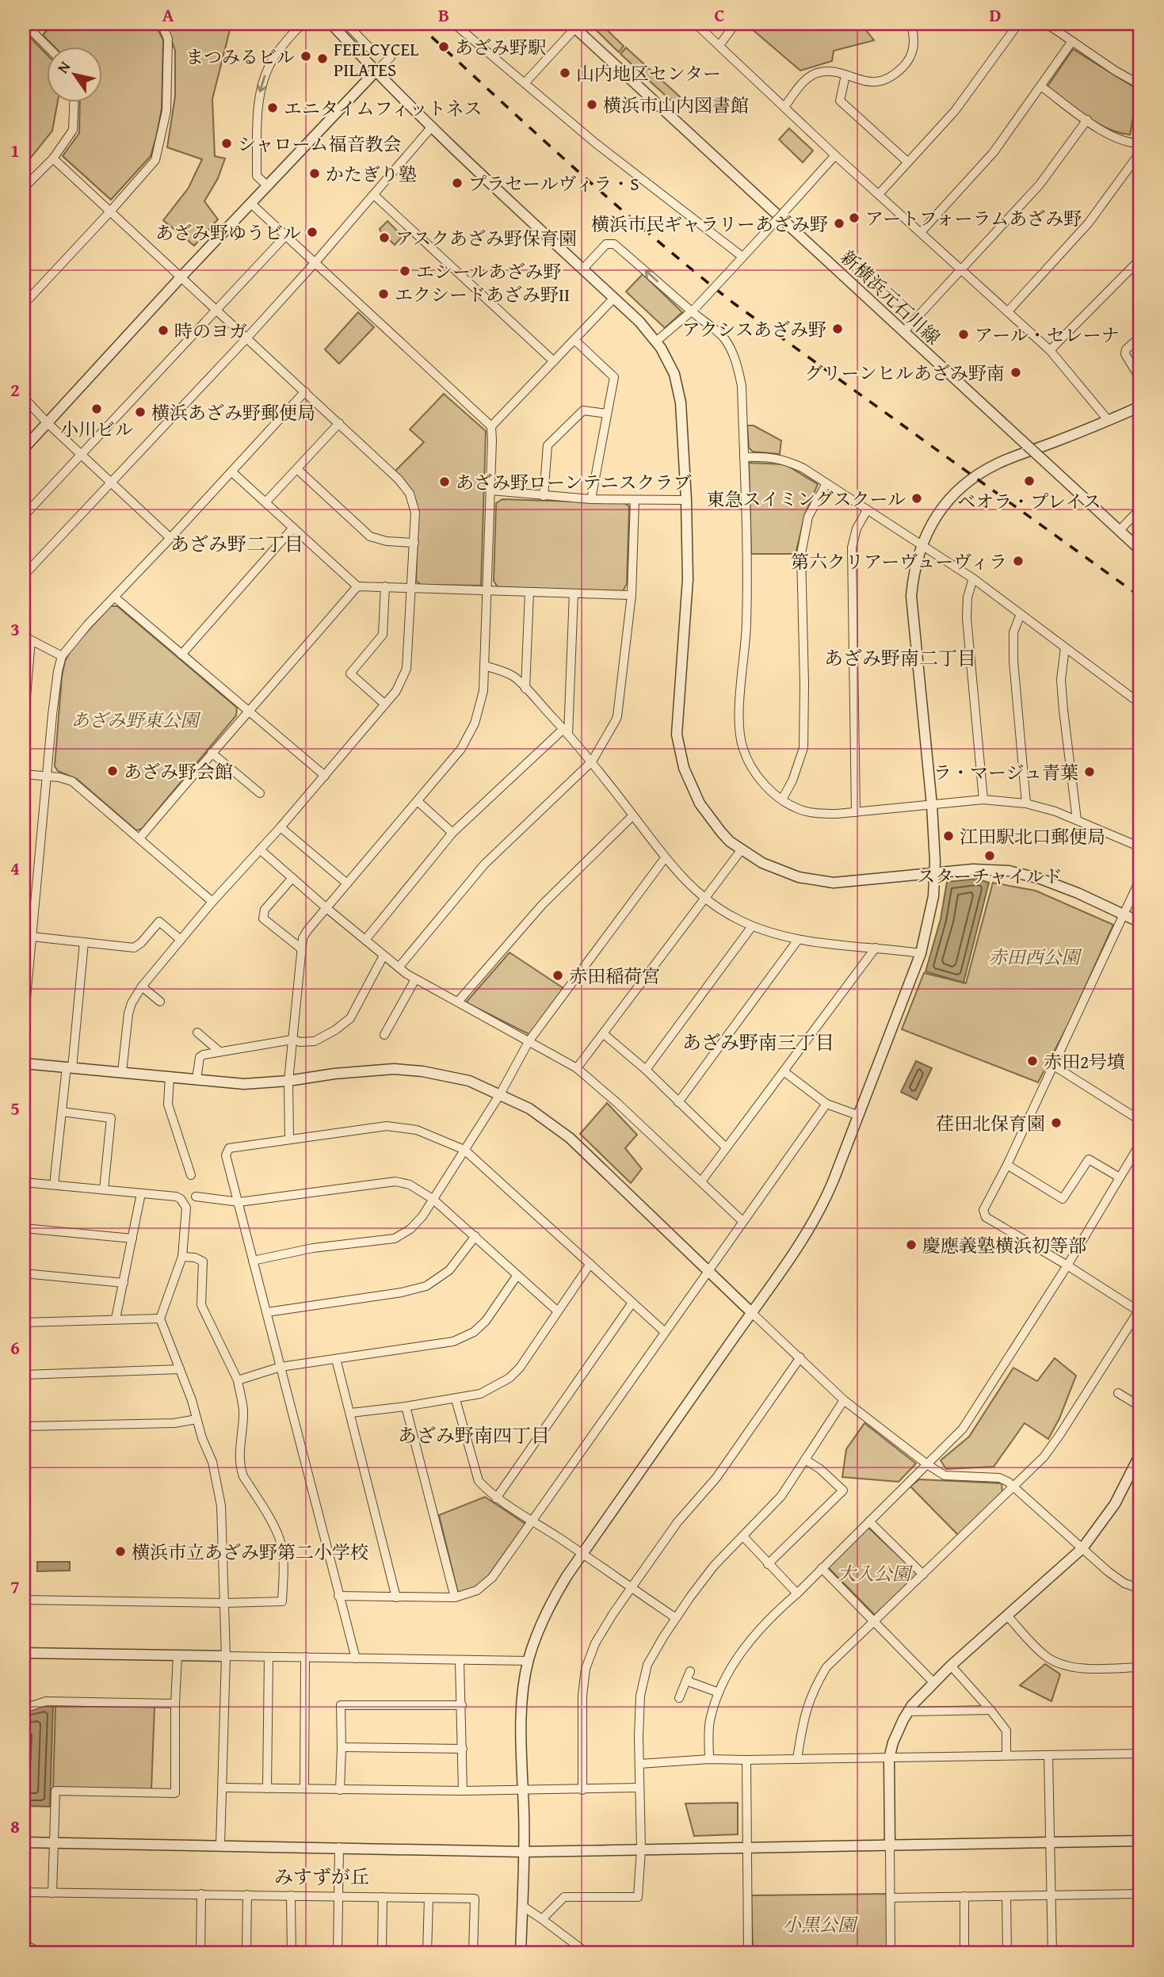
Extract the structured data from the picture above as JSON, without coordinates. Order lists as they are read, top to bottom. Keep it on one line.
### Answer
{"streets":{"street":["新横浜元石川線"]},"districts":["あざみ野二丁目","あざみ野南二丁目","あざみ野南三丁目","あざみ野南四丁目","みすずが丘"],"parks":["あざみ野東公園","赤田西公園","大入公園","小黒公園"],"places":["あざみ野駅","まつみるビル","FEELCYCEL PILATES","山内地区センター","横浜市山内図書館","エニタイムフィットネス","シャローム福音教会","かたぎり塾","プラセールヴィラ・S","アートフォーラムあざみ野","横浜市民ギャラリーあざみ野","あざみ野ゆうビル","アスクあざみ野保育園","エシールあざみ野","エクシードあざみ野Ⅱ","アクシスあざみ野","時のヨガ","アール・セレーナ","グリーンヒルあざみ野南","小川ビル","横浜あざみ野郵便局","ベオラ・プレイス","あざみ野ローンテニスクラブ","東急スイミングスクール","第六クリアーヴューヴィラ","あざみ野会館","ラ・マージュ青葉","江田駅北口郵便局","スターチャイルド","赤田稲荷宮","赤田2号墳","荏田北保育園","慶應義塾横浜初等部","横浜市立あざみ野第二小学校"],"north":"top left","grid":{"columns":["A","B","C","D"],"rows":["1","2","3","4","5","6","7","8"]}}
